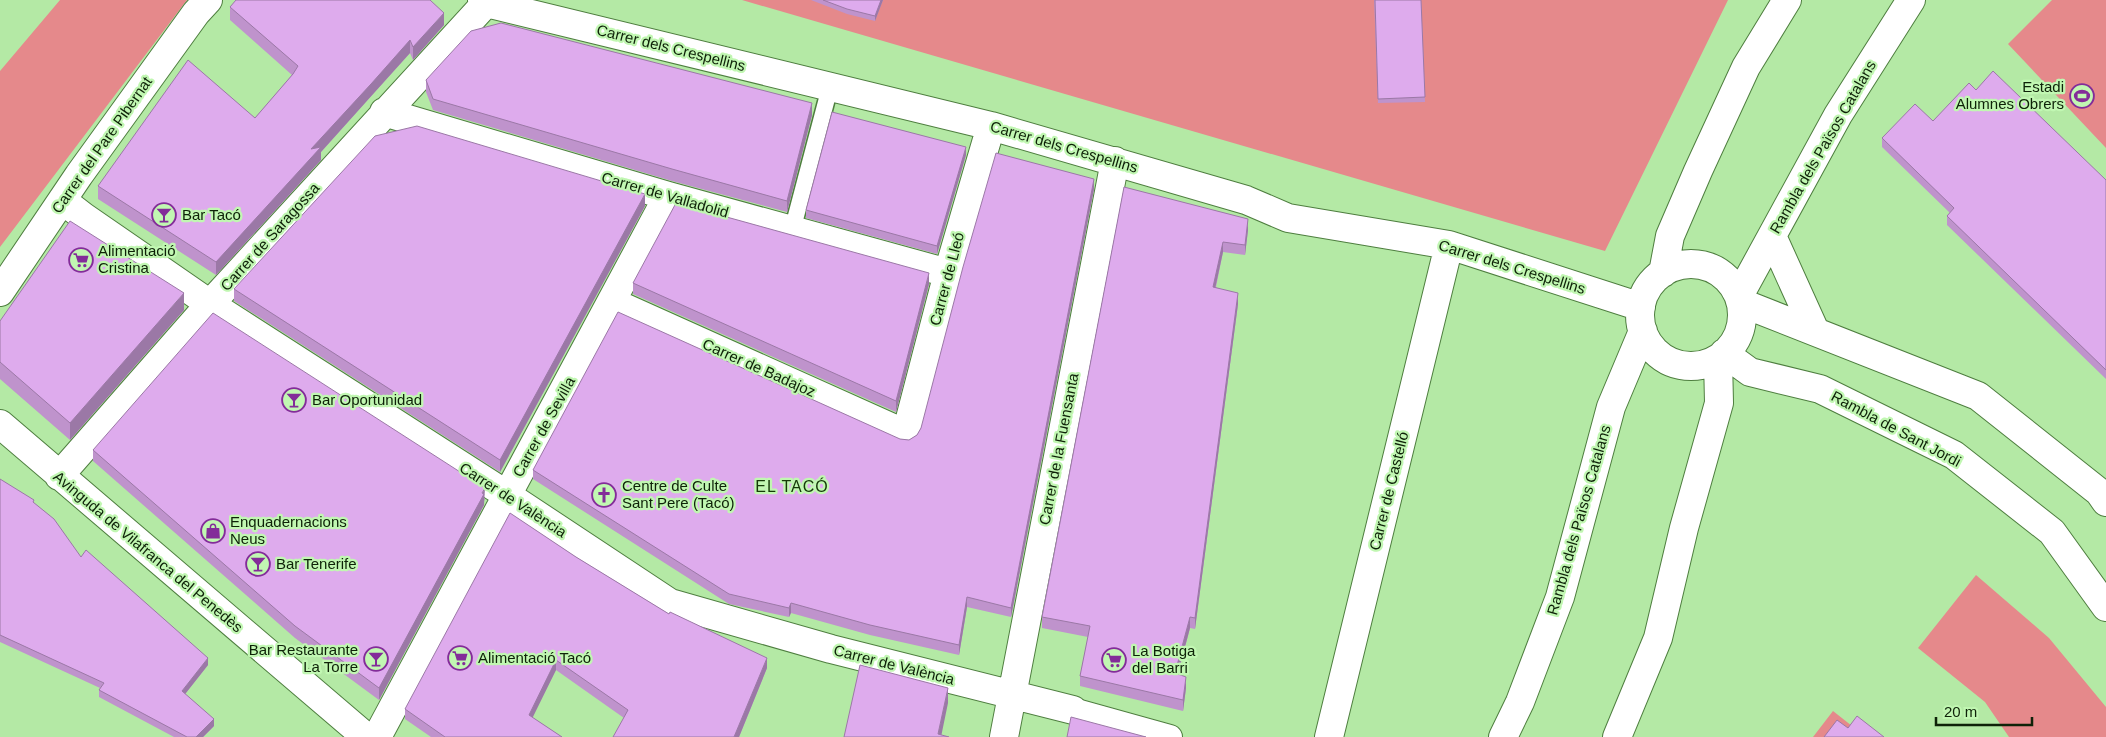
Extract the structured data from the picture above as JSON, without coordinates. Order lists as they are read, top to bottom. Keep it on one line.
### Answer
{"streets":{"street":["Carrer dels Crespellins","Carrer del Pare Pibernat","Rambla dels Països Catalans","Carrer de Valladolid","Carrer de Saragossa","Carrer de Lleó","Carrer de Badajoz","Carrer de Sevilla","Rambla de Sant Jordi","Carrer de la Fuensanta","Carrer de Castelló","Carrer de València","Avinguda de Vilafranca del Penedès"]},"crossings":[["Carrer dels Crespellins","Rambla dels Països Catalans"],["Carrer dels Crespellins","Carrer de Saragossa"],["Carrer dels Crespellins","Carrer de Lleó"],["Carrer dels Crespellins","Rambla de Sant Jordi"],["Carrer dels Crespellins","Carrer de la Fuensanta"],["Carrer dels Crespellins","Carrer de Castelló"],["Carrer del Pare Pibernat","Carrer de València"],["Rambla dels Països Catalans","Rambla de Sant Jordi"],["Carrer de Valladolid","Carrer de Saragossa"],["Carrer de Valladolid","Carrer de Lleó"],["Carrer de Valladolid","Carrer de Sevilla"],["Carrer de Saragossa","Carrer de València"],["Carrer de Saragossa","Avinguda de Vilafranca del Penedès"],["Carrer de Lleó","Carrer de Badajoz"],["Carrer de Badajoz","Carrer de Sevilla"],["Carrer de Sevilla","Carrer de València"],["Carrer de la Fuensanta","Carrer de València"]],"districts":["EL TACÓ"],"places":{"sports":["Estadi Alumnes Obrers"],"bar":["Bar Tacó","Bar Oportunidad","Bar Tenerife","Bar Restaurante La Torre"],"supermarket":["Alimentació Cristina","Alimentació Tacó","La Botiga del Barri"],"church":["Centre de Culte Sant Pere (Tacó)"],"shop":["Enquadernacions Neus"]},"scale_bar":"20 m"}
